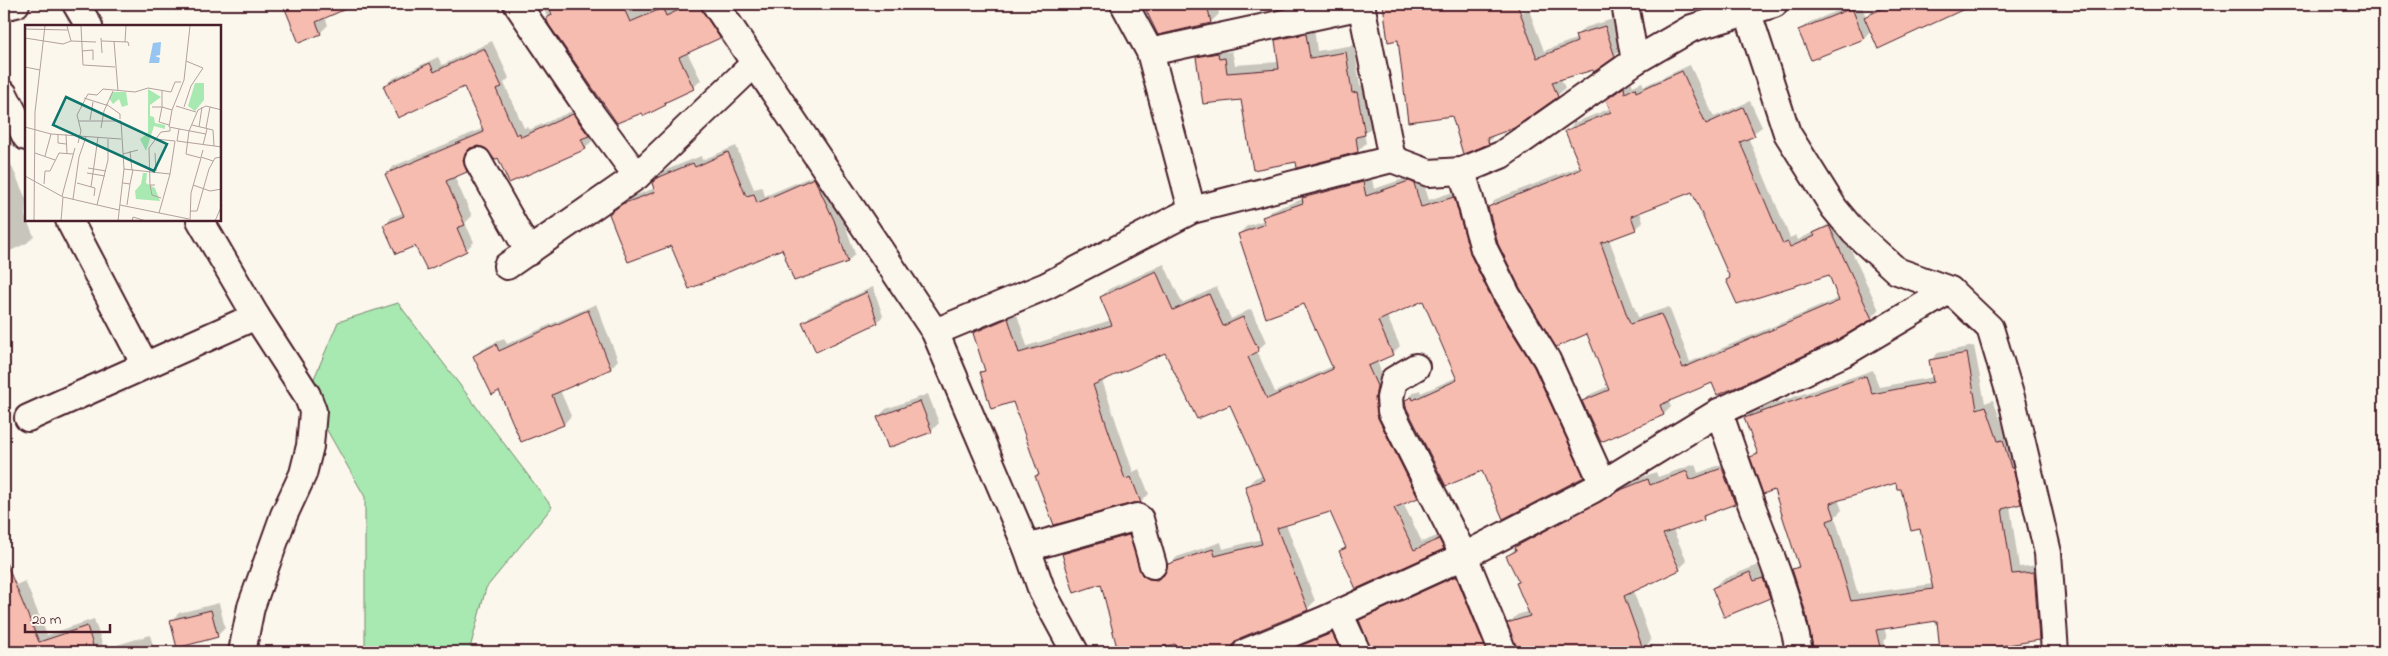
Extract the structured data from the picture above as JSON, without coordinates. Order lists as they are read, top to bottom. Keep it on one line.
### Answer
{"scale_bar":"20 m"}
